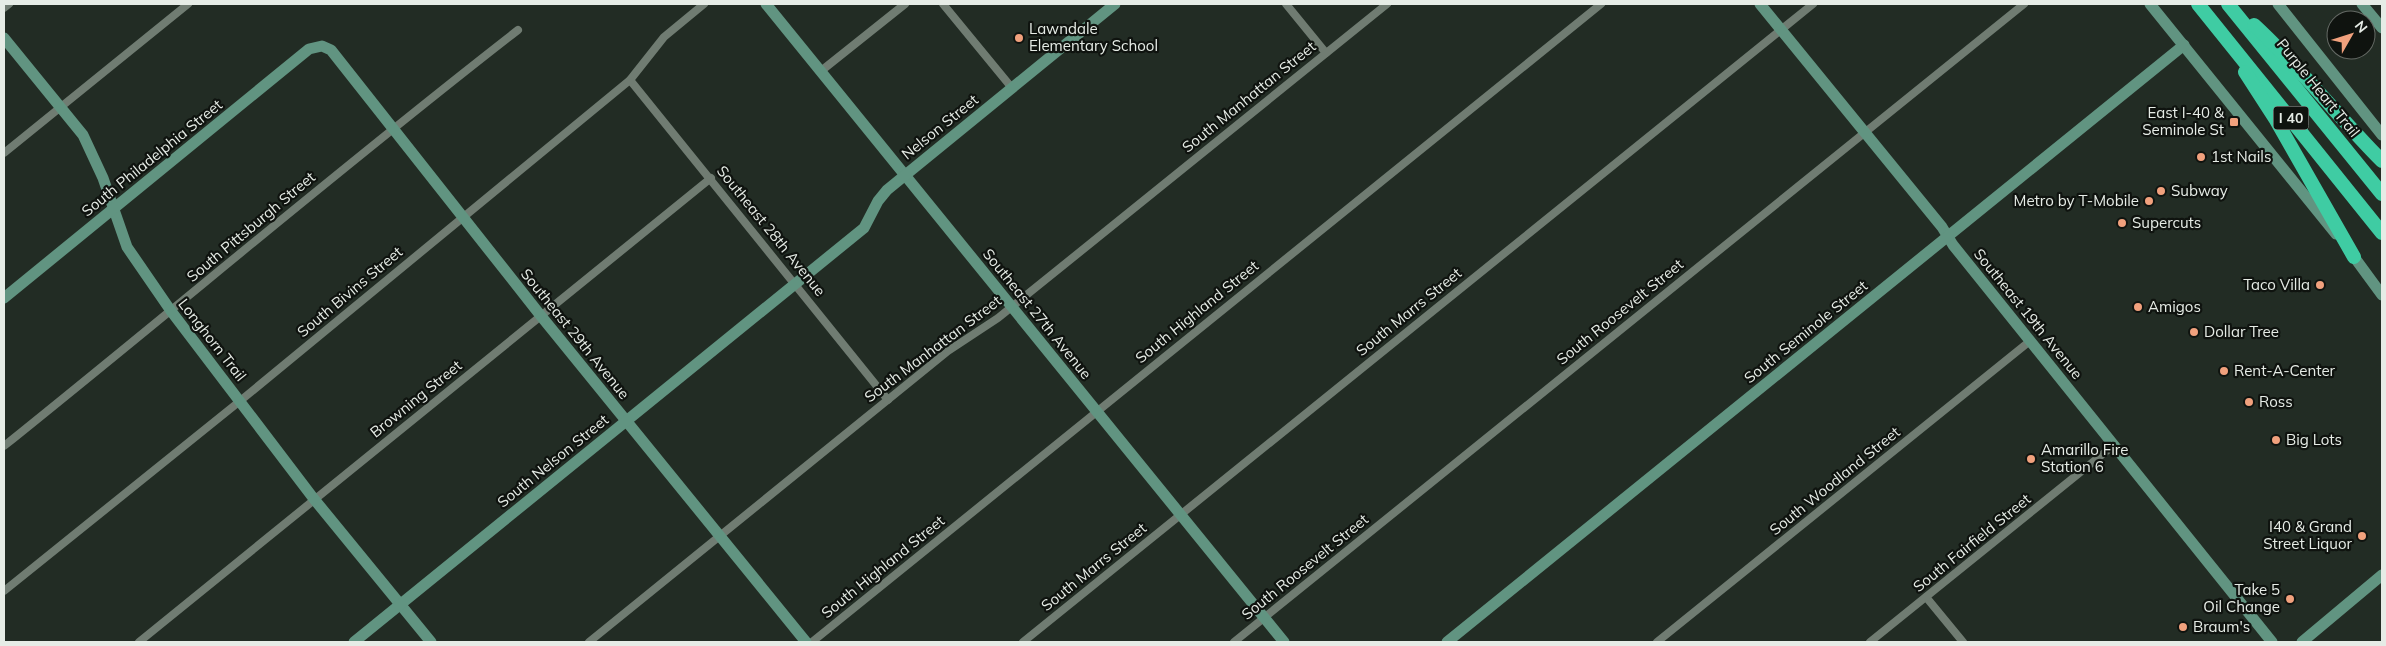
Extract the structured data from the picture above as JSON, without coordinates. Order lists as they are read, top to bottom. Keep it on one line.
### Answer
{"streets":{"highway":["Purple Heart Trail","I 40"],"street":["South Manhattan Street","Nelson Street","South Philadelphia Street","South Pittsburgh Street","Southeast 28th Avenue","South Bivins Street","South Highland Street","South Marrs Street","South Roosevelt Street","Southeast 27th Avenue","Southeast 19th Avenue","South Seminole Street","Southeast 29th Avenue","Longhorn Trail","Browning Street","South Nelson Street","South Woodland Street","South Fairfield Street"]},"crossings":[["South Manhattan Street","Southeast 28th Avenue"],["South Manhattan Street","Southeast 27th Avenue"],["South Manhattan Street","Southeast 29th Avenue"],["Nelson Street","Southeast 28th Avenue"],["Nelson Street","Southeast 27th Avenue"],["Nelson Street","South Nelson Street"],["South Philadelphia Street","Southeast 29th Avenue"],["South Philadelphia Street","Longhorn Trail"],["South Pittsburgh Street","Southeast 29th Avenue"],["South Pittsburgh Street","Longhorn Trail"],["Southeast 28th Avenue","South Bivins Street"],["Southeast 28th Avenue","Browning Street"],["Southeast 28th Avenue","South Nelson Street"],["South Bivins Street","Southeast 29th Avenue"],["South Bivins Street","Longhorn Trail"],["South Highland Street","Southeast 27th Avenue"],["South Marrs Street","Southeast 27th Avenue"],["South Marrs Street","Southeast 19th Avenue"],["South Roosevelt Street","Southeast 27th Avenue"],["South Roosevelt Street","Southeast 19th Avenue"],["Southeast 19th Avenue","South Seminole Street"],["Southeast 19th Avenue","South Woodland Street"],["Southeast 19th Avenue","South Fairfield Street"],["Southeast 29th Avenue","Browning Street"],["Southeast 29th Avenue","South Nelson Street"],["Longhorn Trail","Browning Street"],["Longhorn Trail","South Nelson Street"]],"places":{"other":["Lawndale Elementary School","1st Nails","Subway","Metro by T-Mobile","Supercuts","Taco Villa","Amigos","Dollar Tree","Rent-A-Center","Ross","Big Lots","Amarillo Fire Station 6","I40 & Grand Street Liquor","Take 5 Oil Change","Braum's"],"transit":["East I-40 & Seminole St"]},"north":"top right"}
